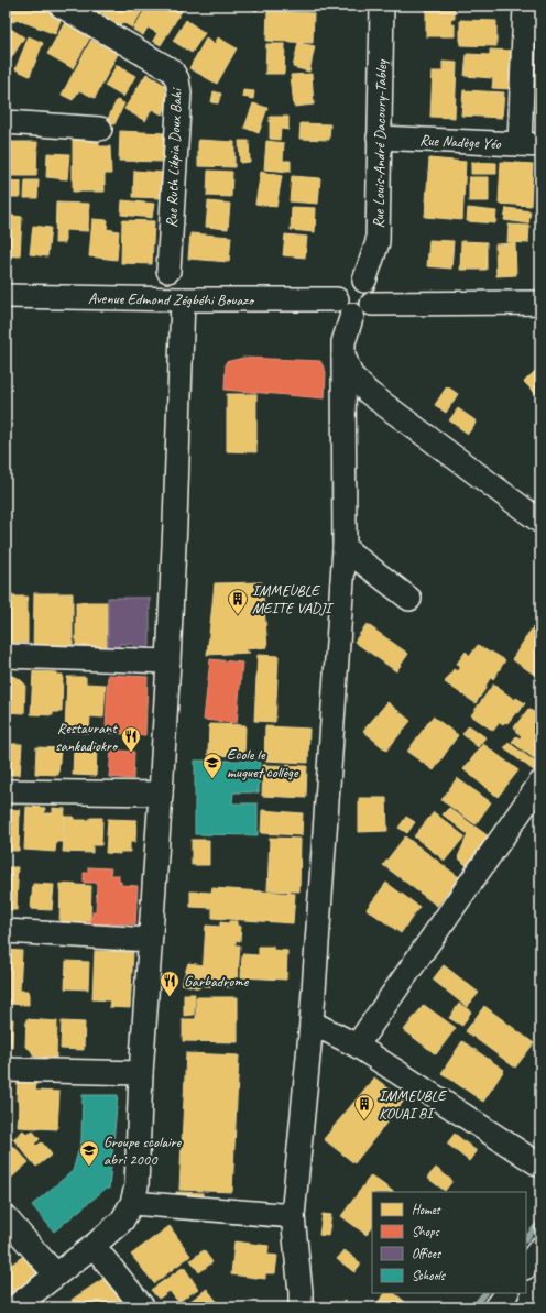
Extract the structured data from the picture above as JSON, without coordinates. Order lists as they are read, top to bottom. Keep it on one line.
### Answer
{"streets":{"street":["Rue Nadège Yéo","Rue Louis-André Dacoury-Tabley","Rue Ruth Likpia Doux Bahi","Avenue Edmond Zégbéhi Bouazo"]},"crossings":[["Rue Nadège Yéo","Rue Louis-André Dacoury-Tabley"],["Rue Louis-André Dacoury-Tabley","Avenue Edmond Zégbéhi Bouazo"]],"places":{"building":["IMMEUBLE MEITE VADJI","IMMEUBLE KOUAI BI"],"restaurant":["Restaurant sankadiokro","Garbadrome"],"school or university":["Ecole le muguet collège","Groupe scolaire abri 2000"]},"legend":["Homes","Shops","Offices","Schools"]}
